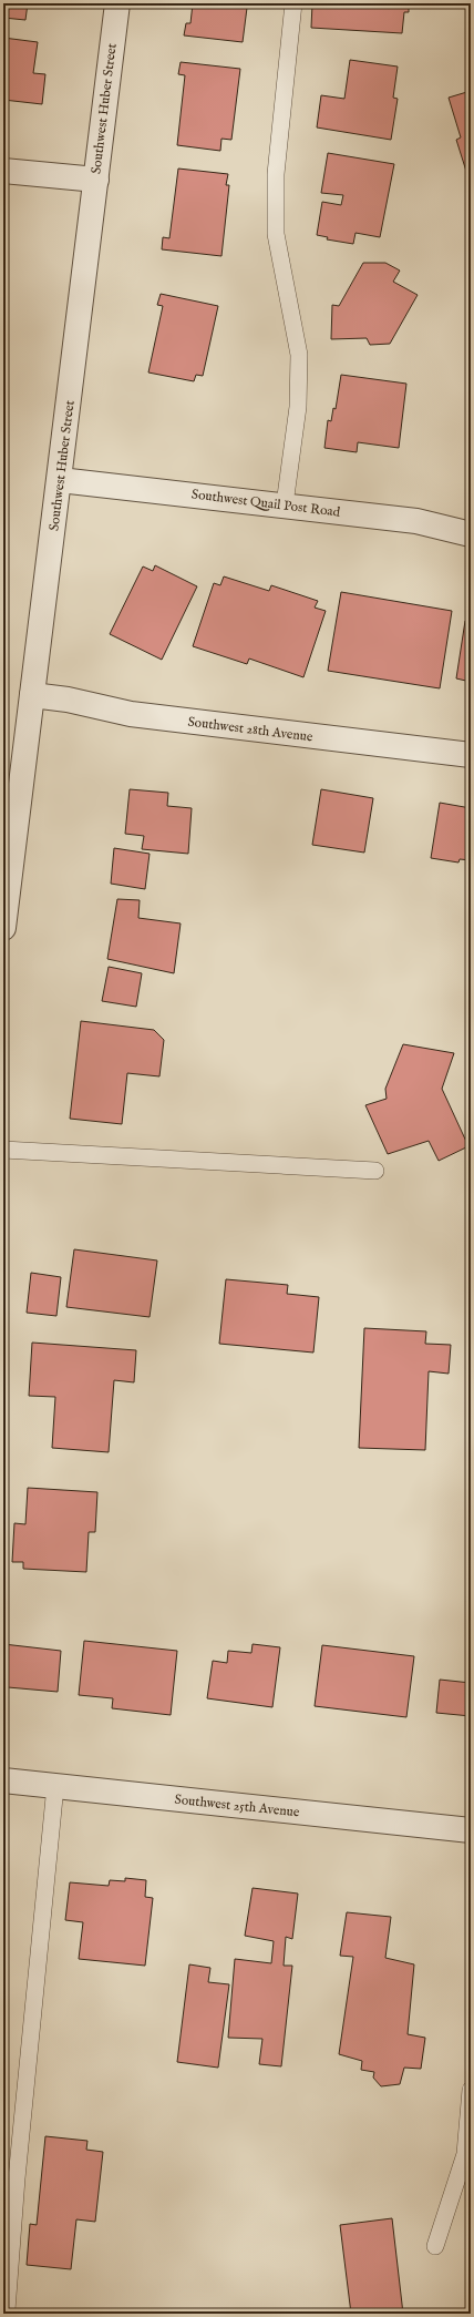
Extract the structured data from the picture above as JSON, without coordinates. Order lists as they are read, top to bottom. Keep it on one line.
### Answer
{"streets":{"street":["Southwest Huber Street","Southwest Quail Post Road","Southwest 28th Avenue","Southwest 25th Avenue"]},"crossings":[["Southwest Huber Street","Southwest Quail Post Road"],["Southwest Huber Street","Southwest 28th Avenue"]]}
